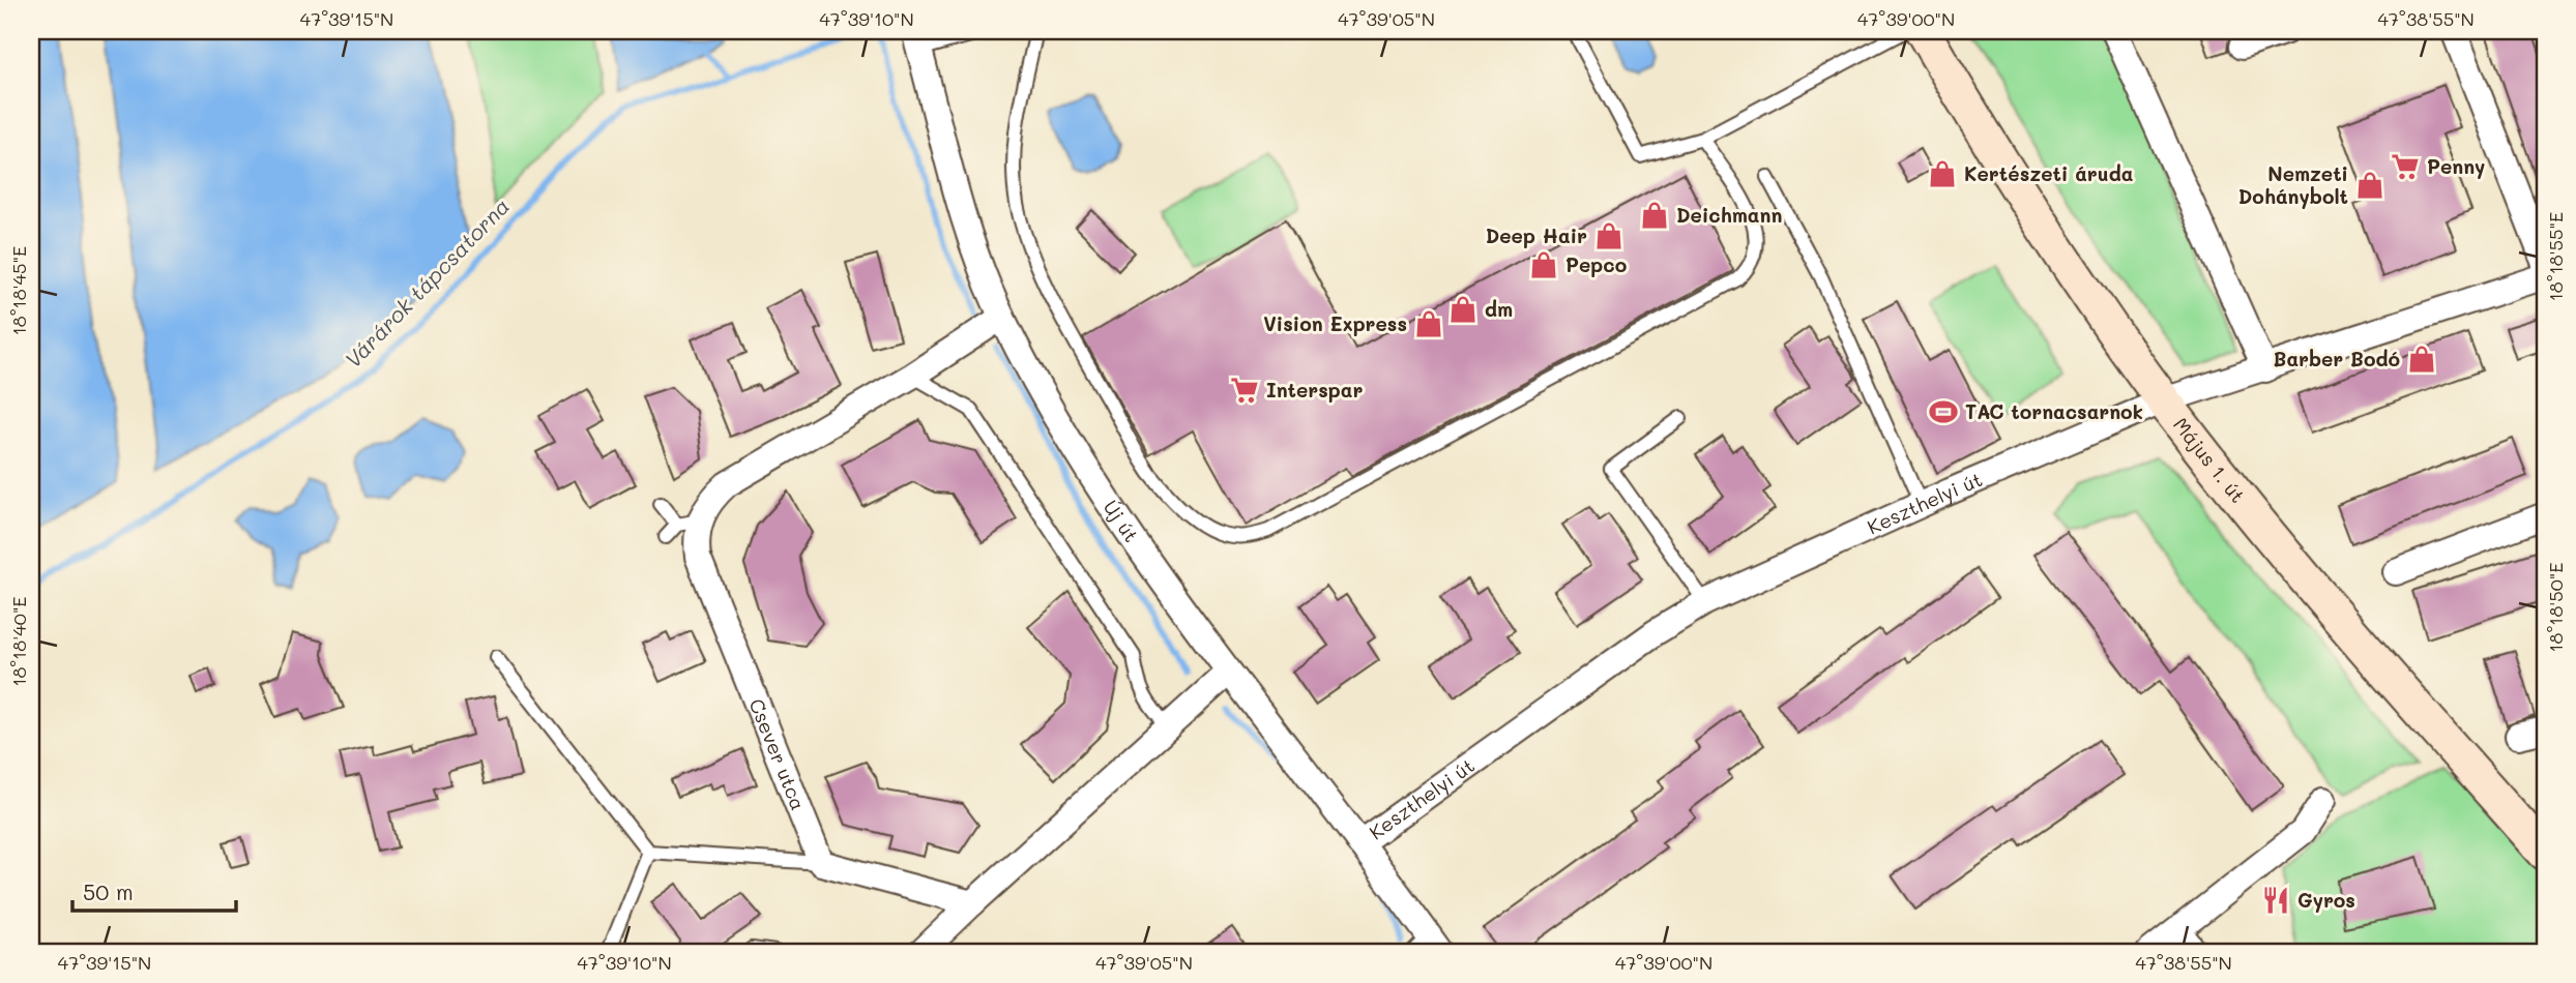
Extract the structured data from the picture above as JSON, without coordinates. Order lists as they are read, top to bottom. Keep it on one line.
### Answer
{"streets":{"main road":["Május 1. út"],"street":["Keszthelyi út","Új út","Csever utca"]},"crossings":[["Május 1. út","Keszthelyi út"],["Keszthelyi út","Új út"],["Új út","Csever utca"]],"water":["Várárok tápcsatorna"],"places":{"supermarket":["Penny","Interspar"],"shop":["Kertészeti áruda","Nemzeti Dohánybolt","Deichmann","Deep Hair","Pepco","dm","Vision Express","Barber Bodó"],"sports":["TAC tornacsarnok"],"restaurant":["Gyros"]},"scale_bar":"50 m","coordinates":["47°39'15\"N","47°39'10\"N","47°39'05\"N","47°39'00\"N","47°38'55\"N","18°18'55\"E","18°18'45\"E","18°18'50\"E","18°18'40\"E"]}
